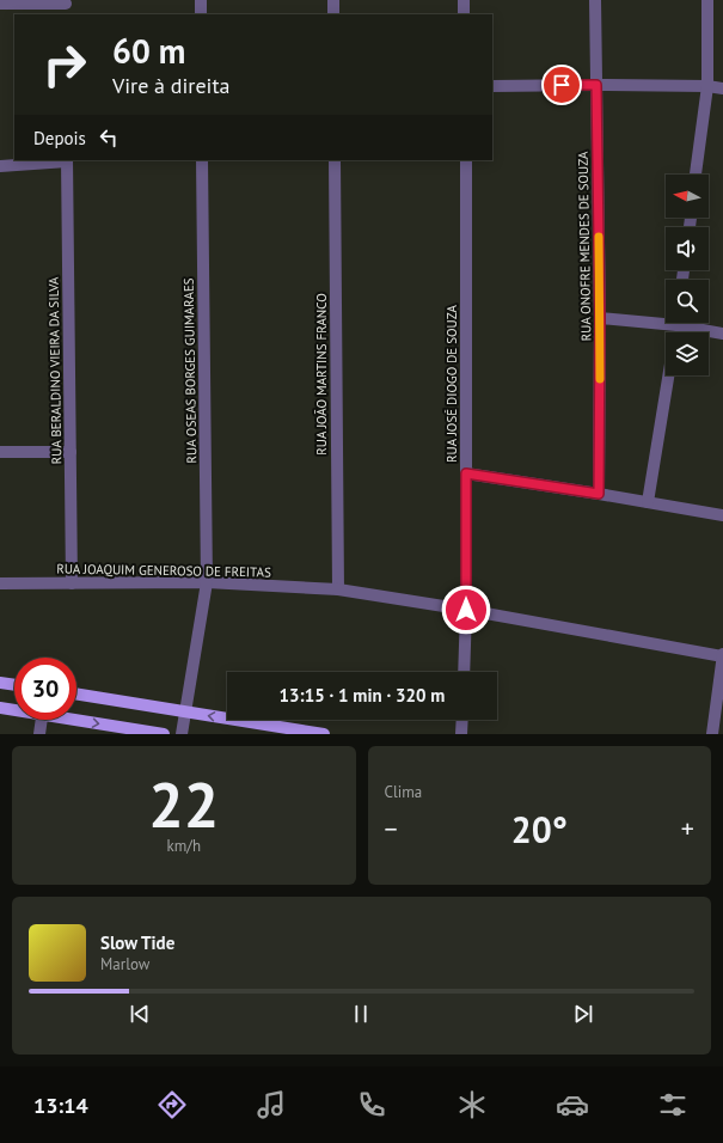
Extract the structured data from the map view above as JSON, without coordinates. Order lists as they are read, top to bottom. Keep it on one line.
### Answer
{"streets":{"street":["RUA ONOFRE MENDES DE SOUZA","RUA BERALDINO VIEIRA DA SILVA","RUA OSEAS BORGES GUIMARAES","RUA JOÃO MARTINS FRANCO","RUA JOSÉ DIOGO DE SOUZA","RUA JOAQUIM GENEROSO DE FREITAS"]},"crossings":[["RUA BERALDINO VIEIRA DA SILVA","RUA JOAQUIM GENEROSO DE FREITAS"],["RUA OSEAS BORGES GUIMARAES","RUA JOAQUIM GENEROSO DE FREITAS"],["RUA JOÃO MARTINS FRANCO","RUA JOAQUIM GENEROSO DE FREITAS"],["RUA JOSÉ DIOGO DE SOUZA","RUA JOAQUIM GENEROSO DE FREITAS"]],"north":"left","page":{"turn":["60 m","Vire à direita"],"then":"Depois","limit":"30","trip":"13:15 · 1 min · 320 m","tile":[["22","km/h"],"Clima"],"heat":["−","20°","+"],"song":["Slow Tide","Marlow"],"tabs":"13:14"}}
